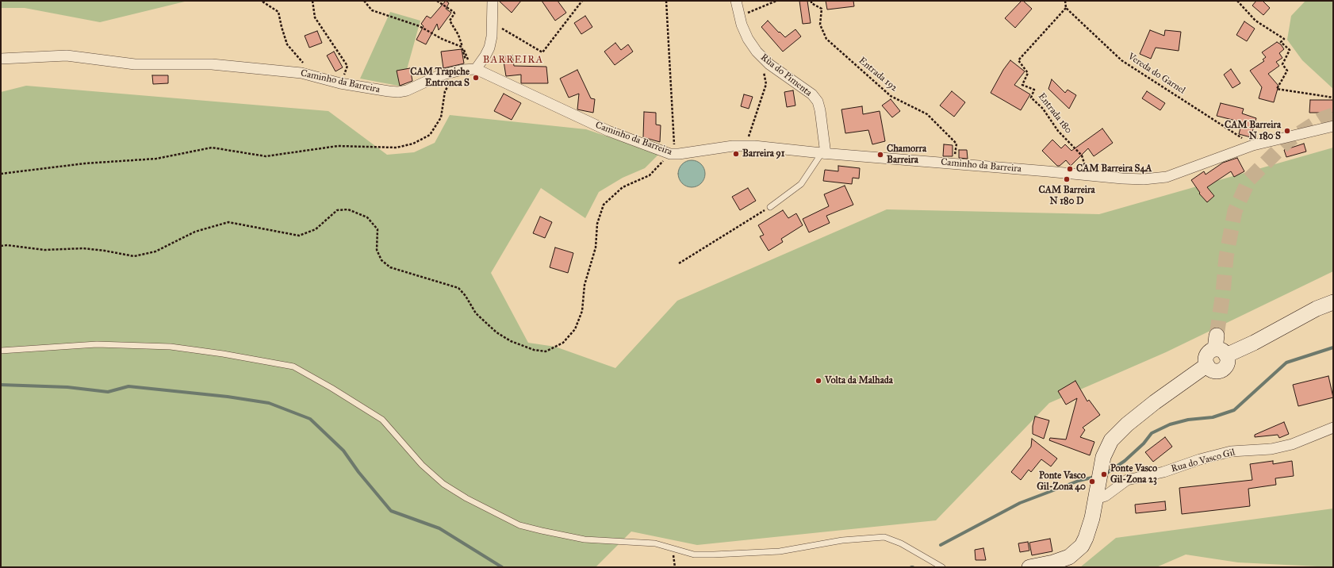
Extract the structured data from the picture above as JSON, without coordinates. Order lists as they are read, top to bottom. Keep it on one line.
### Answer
{"streets":{"street":["Rùa do Pimenta","Caminho da Barreira","Rua do Vasco Gil"],"path":["Vereda do Garnel","Entrada 192","Entrada 180"]},"crossings":[["Vereda do Garnel","Caminho da Barreira"],["Vereda do Garnel","Entrada 180"],["Entrada 192","Caminho da Barreira"],["Rùa do Pimenta","Caminho da Barreira"],["Caminho da Barreira","Entrada 180"]],"districts":["BARREIRA"],"places":["CAM Trapiche Entronca S","CAM Barreira N 180 S","Barreira 91","Chamorra Barreira","CAM Barreira S4A","CAM Barreira N 180 D","Volta da Malhada","Ponte Vasco Gil-Zona 23","Ponte Vasco Gil-Zona 40"]}
